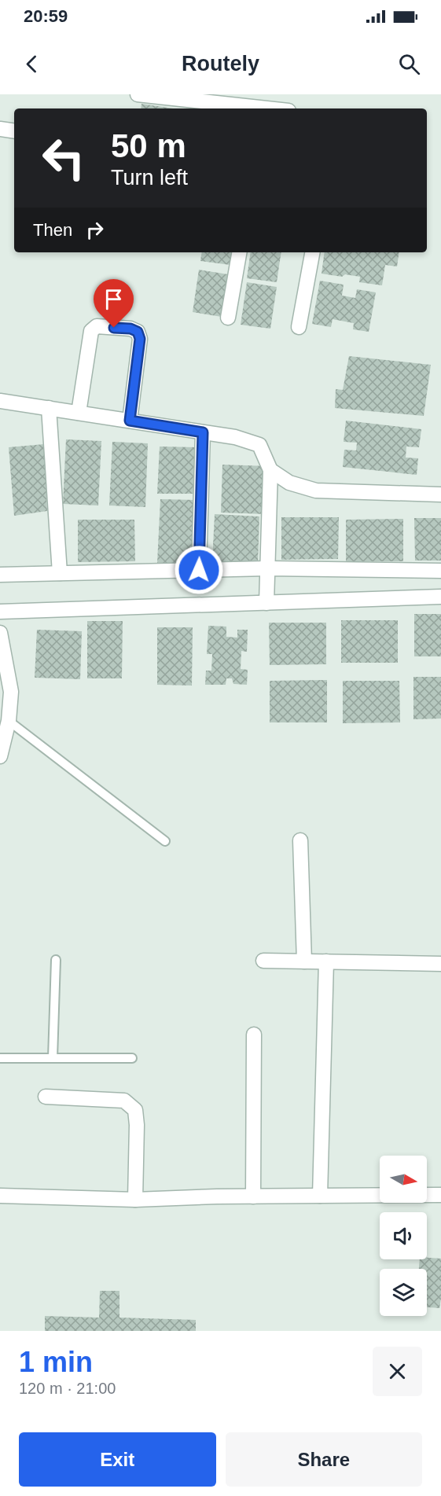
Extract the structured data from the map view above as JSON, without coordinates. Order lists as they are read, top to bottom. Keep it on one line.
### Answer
{"north":"right","page":{"status":"20:59","header":"Routely","turn":["50 m","Turn left"],"then":"Then","heading":["1 min","120 m · 21:00"],"buttons":["Exit","Share"]}}
